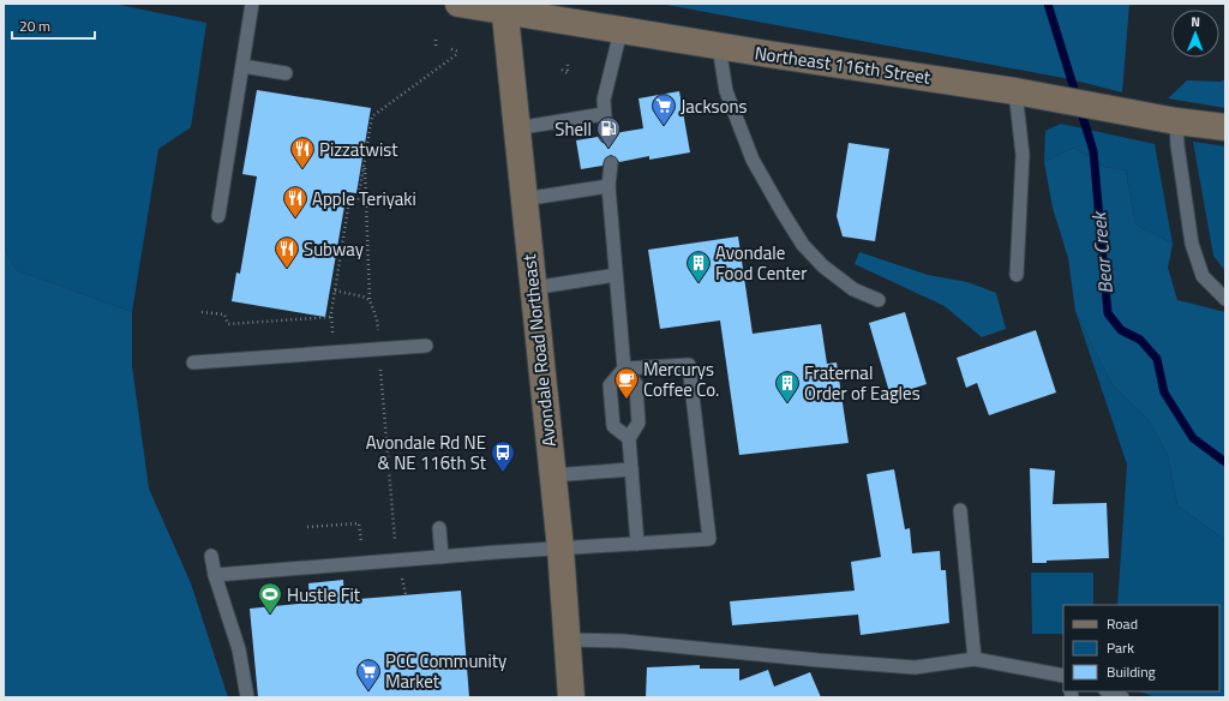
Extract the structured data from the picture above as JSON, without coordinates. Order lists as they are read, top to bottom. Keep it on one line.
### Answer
{"streets":{"street":["Northeast 116th Street","Avondale Road Northeast"]},"crossings":[["Northeast 116th Street","Avondale Road Northeast"]],"water":["Bear Creek"],"places":{"supermarket":["Jacksons","PCC Community Market"],"fuel station":["Shell"],"restaurant":["Pizzatwist","Apple Teriyaki","Subway"],"building":["Avondale Food Center","Fraternal Order of Eagles"],"cafe":["Mercurys Coffee Co."],"bus stop":["Avondale Rd NE & NE 116th St"],"sports":["Hustle Fit"]},"legend":["Road","Park","Building"],"scale_bar":"20 m","north":"top"}
